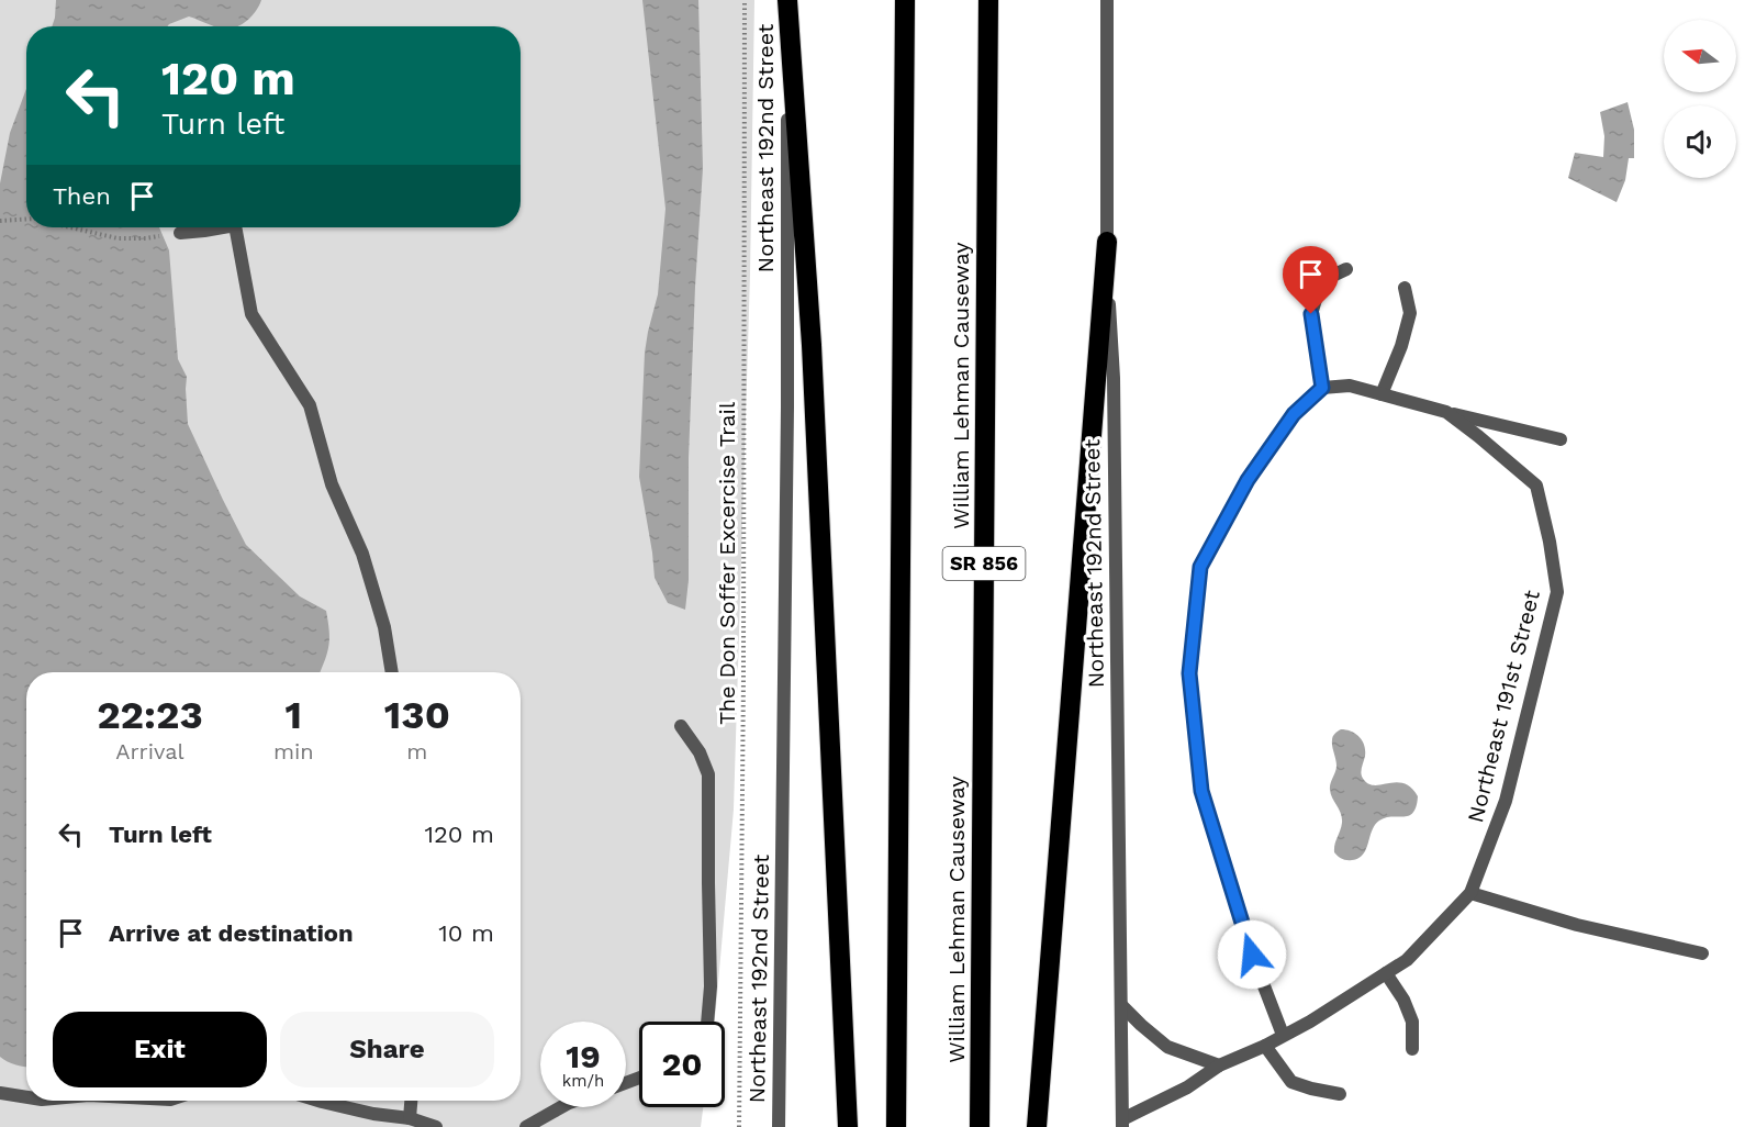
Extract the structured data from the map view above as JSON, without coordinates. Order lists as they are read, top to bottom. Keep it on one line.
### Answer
{"streets":{"highway":["William Lehman Causeway","SR 856"],"street":["Northeast 192nd Street","Northeast 191st Street"],"path":["The Don Soffer Excercise Trail"]},"crossings":[["Northeast 192nd Street","Northeast 191st Street"]],"north":"left","page":{"turn":["120 m","Turn left"],"then":"Then","eta":["22:23","Arrival","1","min","130","m"],"list":[{"name":"Turn left","value":"120 m"},{"name":"Arrive at destination","value":"10 m"}],"buttons":["Exit","Share"],"speed":"19 km/h","limit":"20"}}
